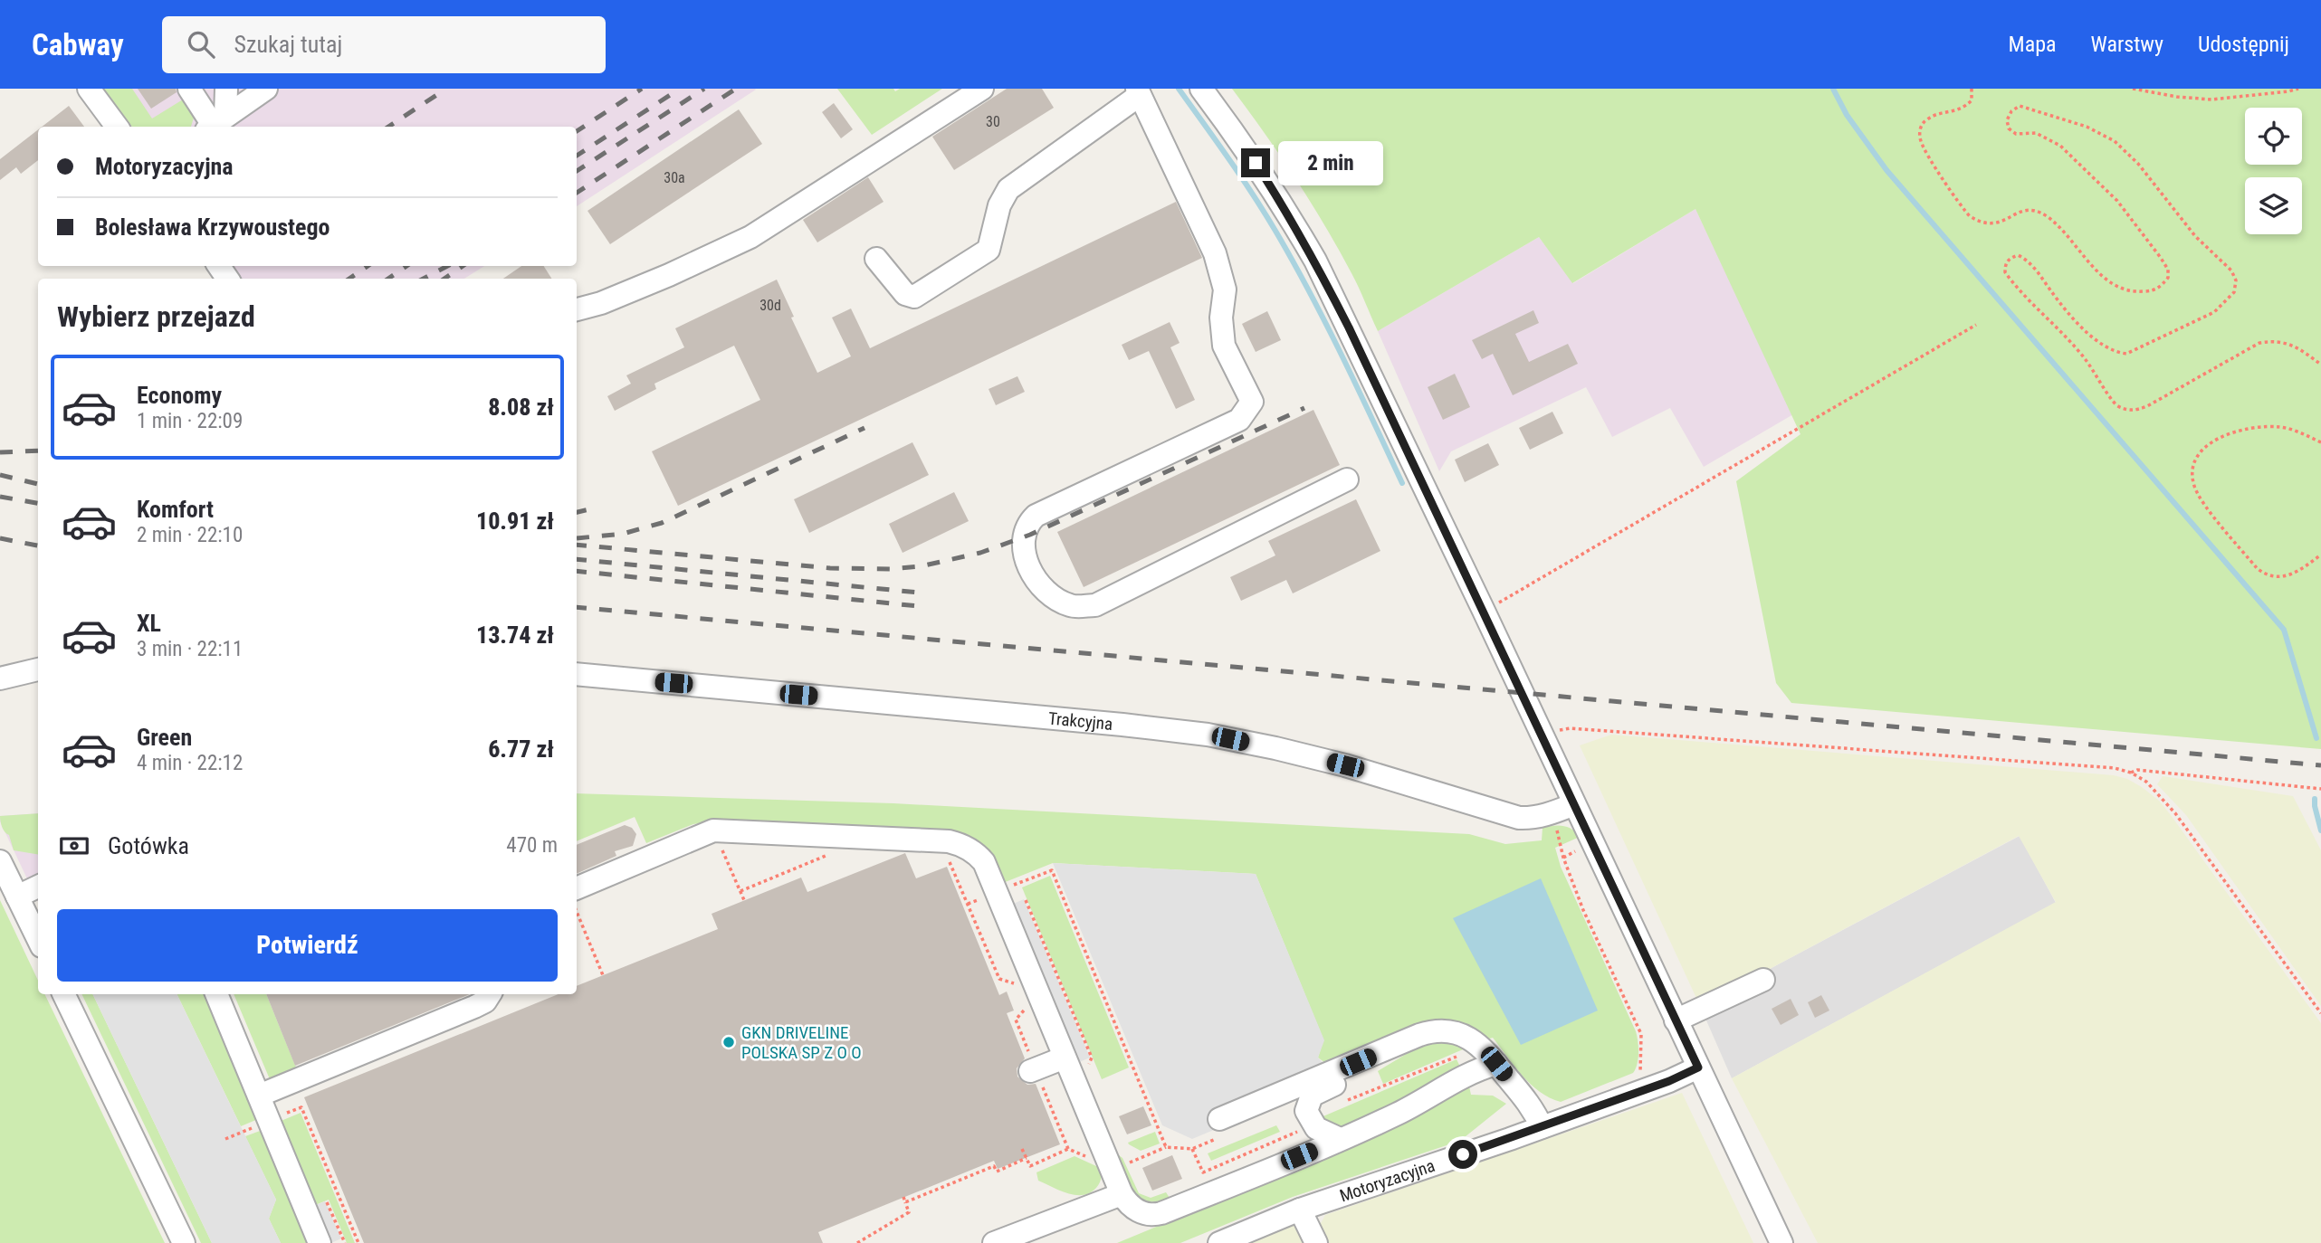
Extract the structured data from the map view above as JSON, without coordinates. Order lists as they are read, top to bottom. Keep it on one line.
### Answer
{"streets":{"street":["Trakcyjna","Motoryzacyjna"]},"places":["GKN DRIVELINE POLSKA SP Z O O"],"house_numbers":["30","30a","30d"],"page":{"header":"Cabway","search":"Szukaj tutaj","nav":["Mapa","Warstwy","Udostępnij"],"banner":["Motoryzacyjna","Bolesława Krzywoustego"],"bubble":"2 min","heading":"Wybierz przejazd","list":[{"name":"Economy","note":"1 min · 22:09","value":"8.08 zł"},{"name":"Komfort","note":"2 min · 22:10","value":"10.91 zł"},{"name":"XL","note":"3 min · 22:11","value":"13.74 zł"},{"name":"Green","note":"4 min · 22:12","value":"6.77 zł"}],"pay":["Gotówka","470 m"],"buttons":"Potwierdź"}}
